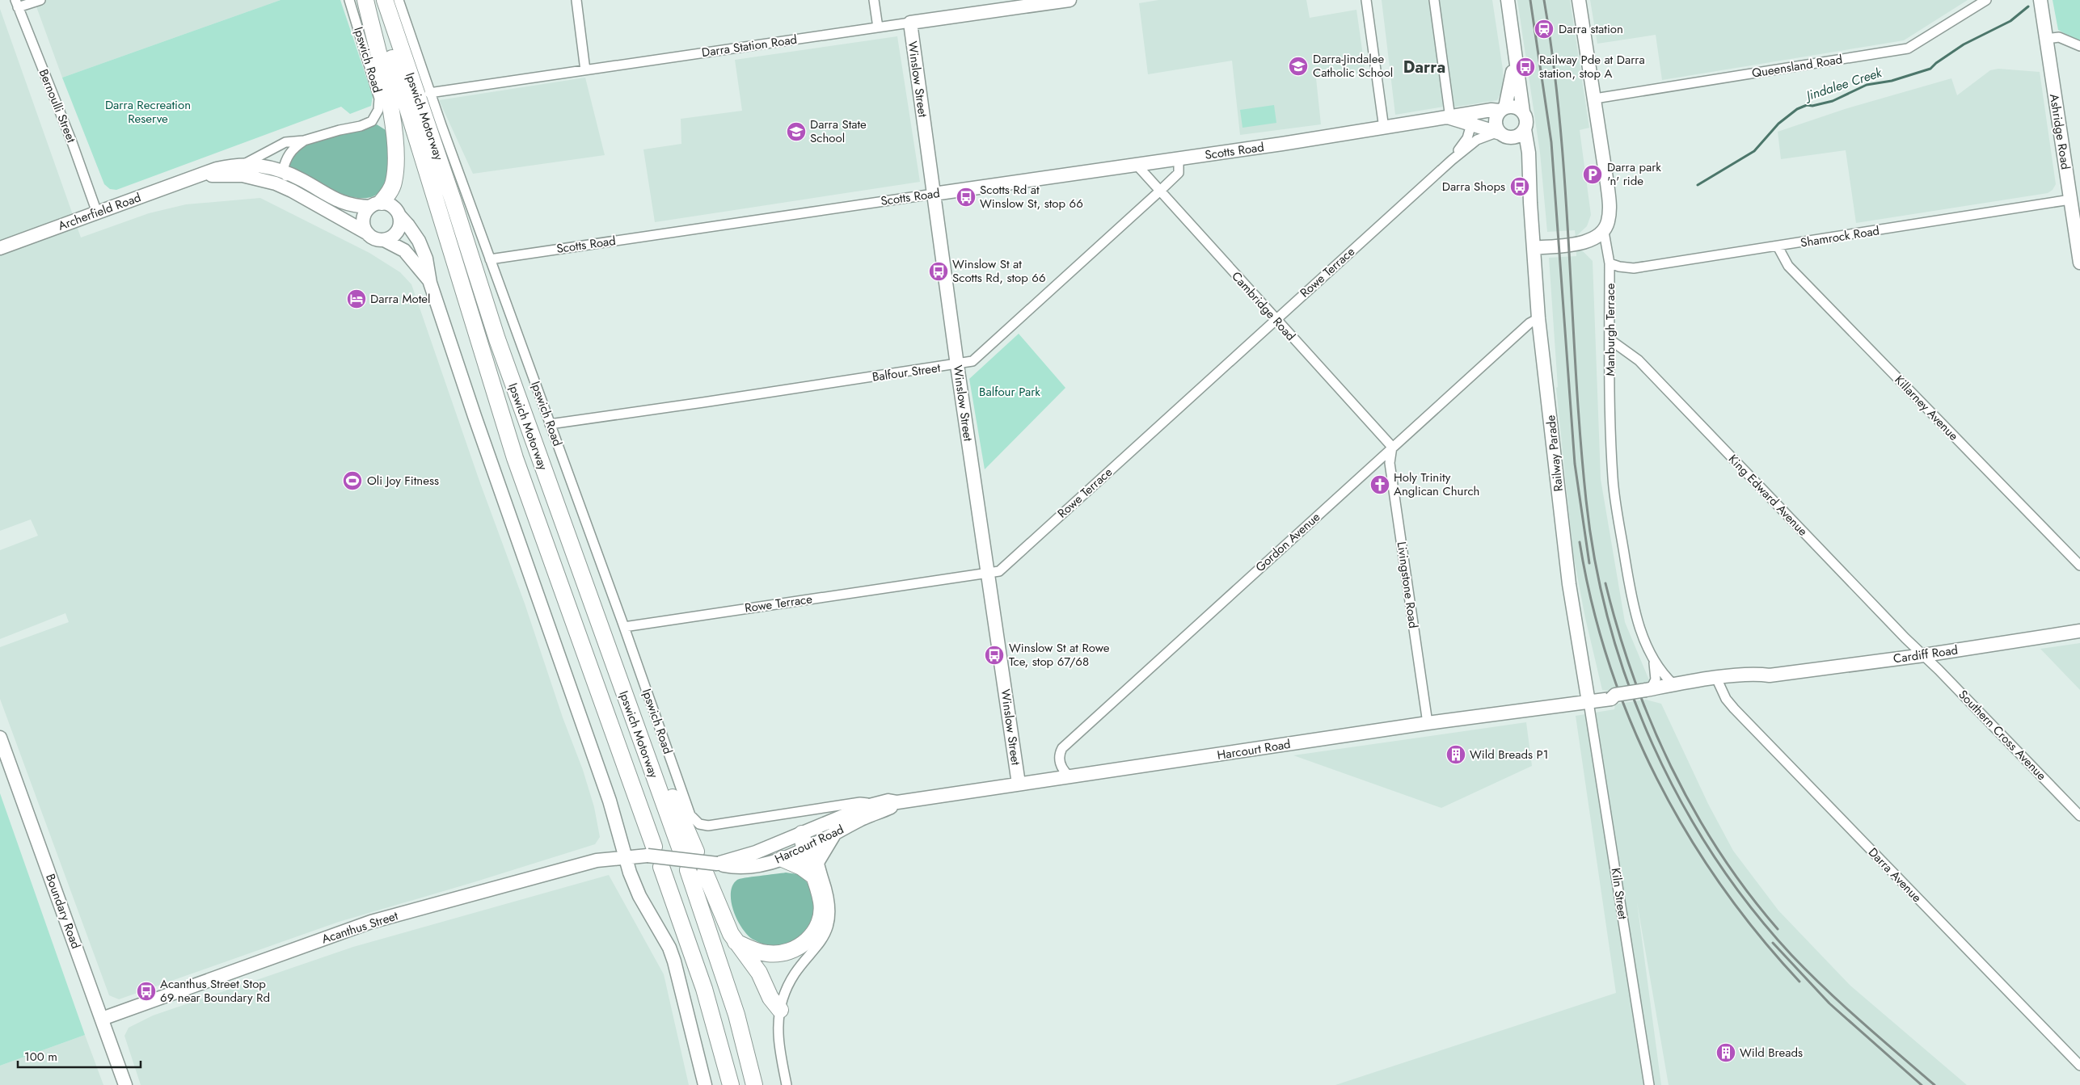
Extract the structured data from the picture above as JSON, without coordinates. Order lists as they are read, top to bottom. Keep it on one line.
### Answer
{"streets":{"highway":["Ipswich Motorway"],"street":["Darra Station Road","Ipswich Road","Queensland Road","Winslow Street","Bernoulli Street","Ashridge Road","Scotts Road","Archerfield Road","Shamrock Road","Rowe Terrace","Cambridge Road","Manburgh Terrace","Balfour Street","Killarney Avenue","Railway Parade","King Edward Avenue","Gordon Avenue","Livingstone Road","Cardiff Road","Southern Cross Avenue","Harcourt Road","Darra Avenue","Kiln Street","Boundary Road","Acanthus Street"]},"crossings":[["Darra Station Road","Ipswich Road"],["Darra Station Road","Winslow Street"],["Ipswich Road","Scotts Road"],["Ipswich Road","Archerfield Road"],["Ipswich Road","Rowe Terrace"],["Ipswich Road","Balfour Street"],["Ipswich Road","Harcourt Road"],["Queensland Road","Manburgh Terrace"],["Winslow Street","Scotts Road"],["Winslow Street","Rowe Terrace"],["Winslow Street","Balfour Street"],["Winslow Street","Harcourt Road"],["Bernoulli Street","Archerfield Road"],["Ipswich Motorway","Harcourt Road"],["Ashridge Road","Shamrock Road"],["Scotts Road","Rowe Terrace"],["Scotts Road","Cambridge Road"],["Scotts Road","Balfour Street"],["Scotts Road","Railway Parade"],["Shamrock Road","Manburgh Terrace"],["Shamrock Road","Killarney Avenue"],["Rowe Terrace","Cambridge Road"],["Rowe Terrace","Railway Parade"],["Cambridge Road","Balfour Street"],["Cambridge Road","Gordon Avenue"],["Cambridge Road","Livingstone Road"],["Manburgh Terrace","King Edward Avenue"],["Manburgh Terrace","Cardiff Road"],["Manburgh Terrace","Harcourt Road"],["Railway Parade","Gordon Avenue"],["Railway Parade","Harcourt Road"],["Railway Parade","Kiln Street"],["King Edward Avenue","Cardiff Road"],["King Edward Avenue","Southern Cross Avenue"],["Gordon Avenue","Livingstone Road"],["Gordon Avenue","Harcourt Road"],["Livingstone Road","Harcourt Road"],["Cardiff Road","Southern Cross Avenue"],["Cardiff Road","Harcourt Road"],["Cardiff Road","Darra Avenue"],["Harcourt Road","Kiln Street"],["Harcourt Road","Acanthus Street"],["Boundary Road","Acanthus Street"]],"districts":["Darra"],"water":["Jindalee Creek"],"parks":["Darra Recreation Reserve","Balfour Park"],"places":{"station":["Darra station"],"school or university":["Darra-Jindalee Catholic School","Darra State School"],"bus stop":["Railway Pde at Darra station, stop A","Darra Shops","Scotts Rd at Winslow St, stop 66","Winslow St at Scotts Rd, stop 66","Winslow St at Rowe Tce, stop 67/68","Acanthus Street Stop 69 near Boundary Rd"],"parking":["Darra park 'n' ride"],"hotel":["Darra Motel"],"sports":["Oli Joy Fitness"],"church":["Holy Trinity Anglican Church"],"building":["Wild Breads P1","Wild Breads"]},"scale_bar":"100 m"}
